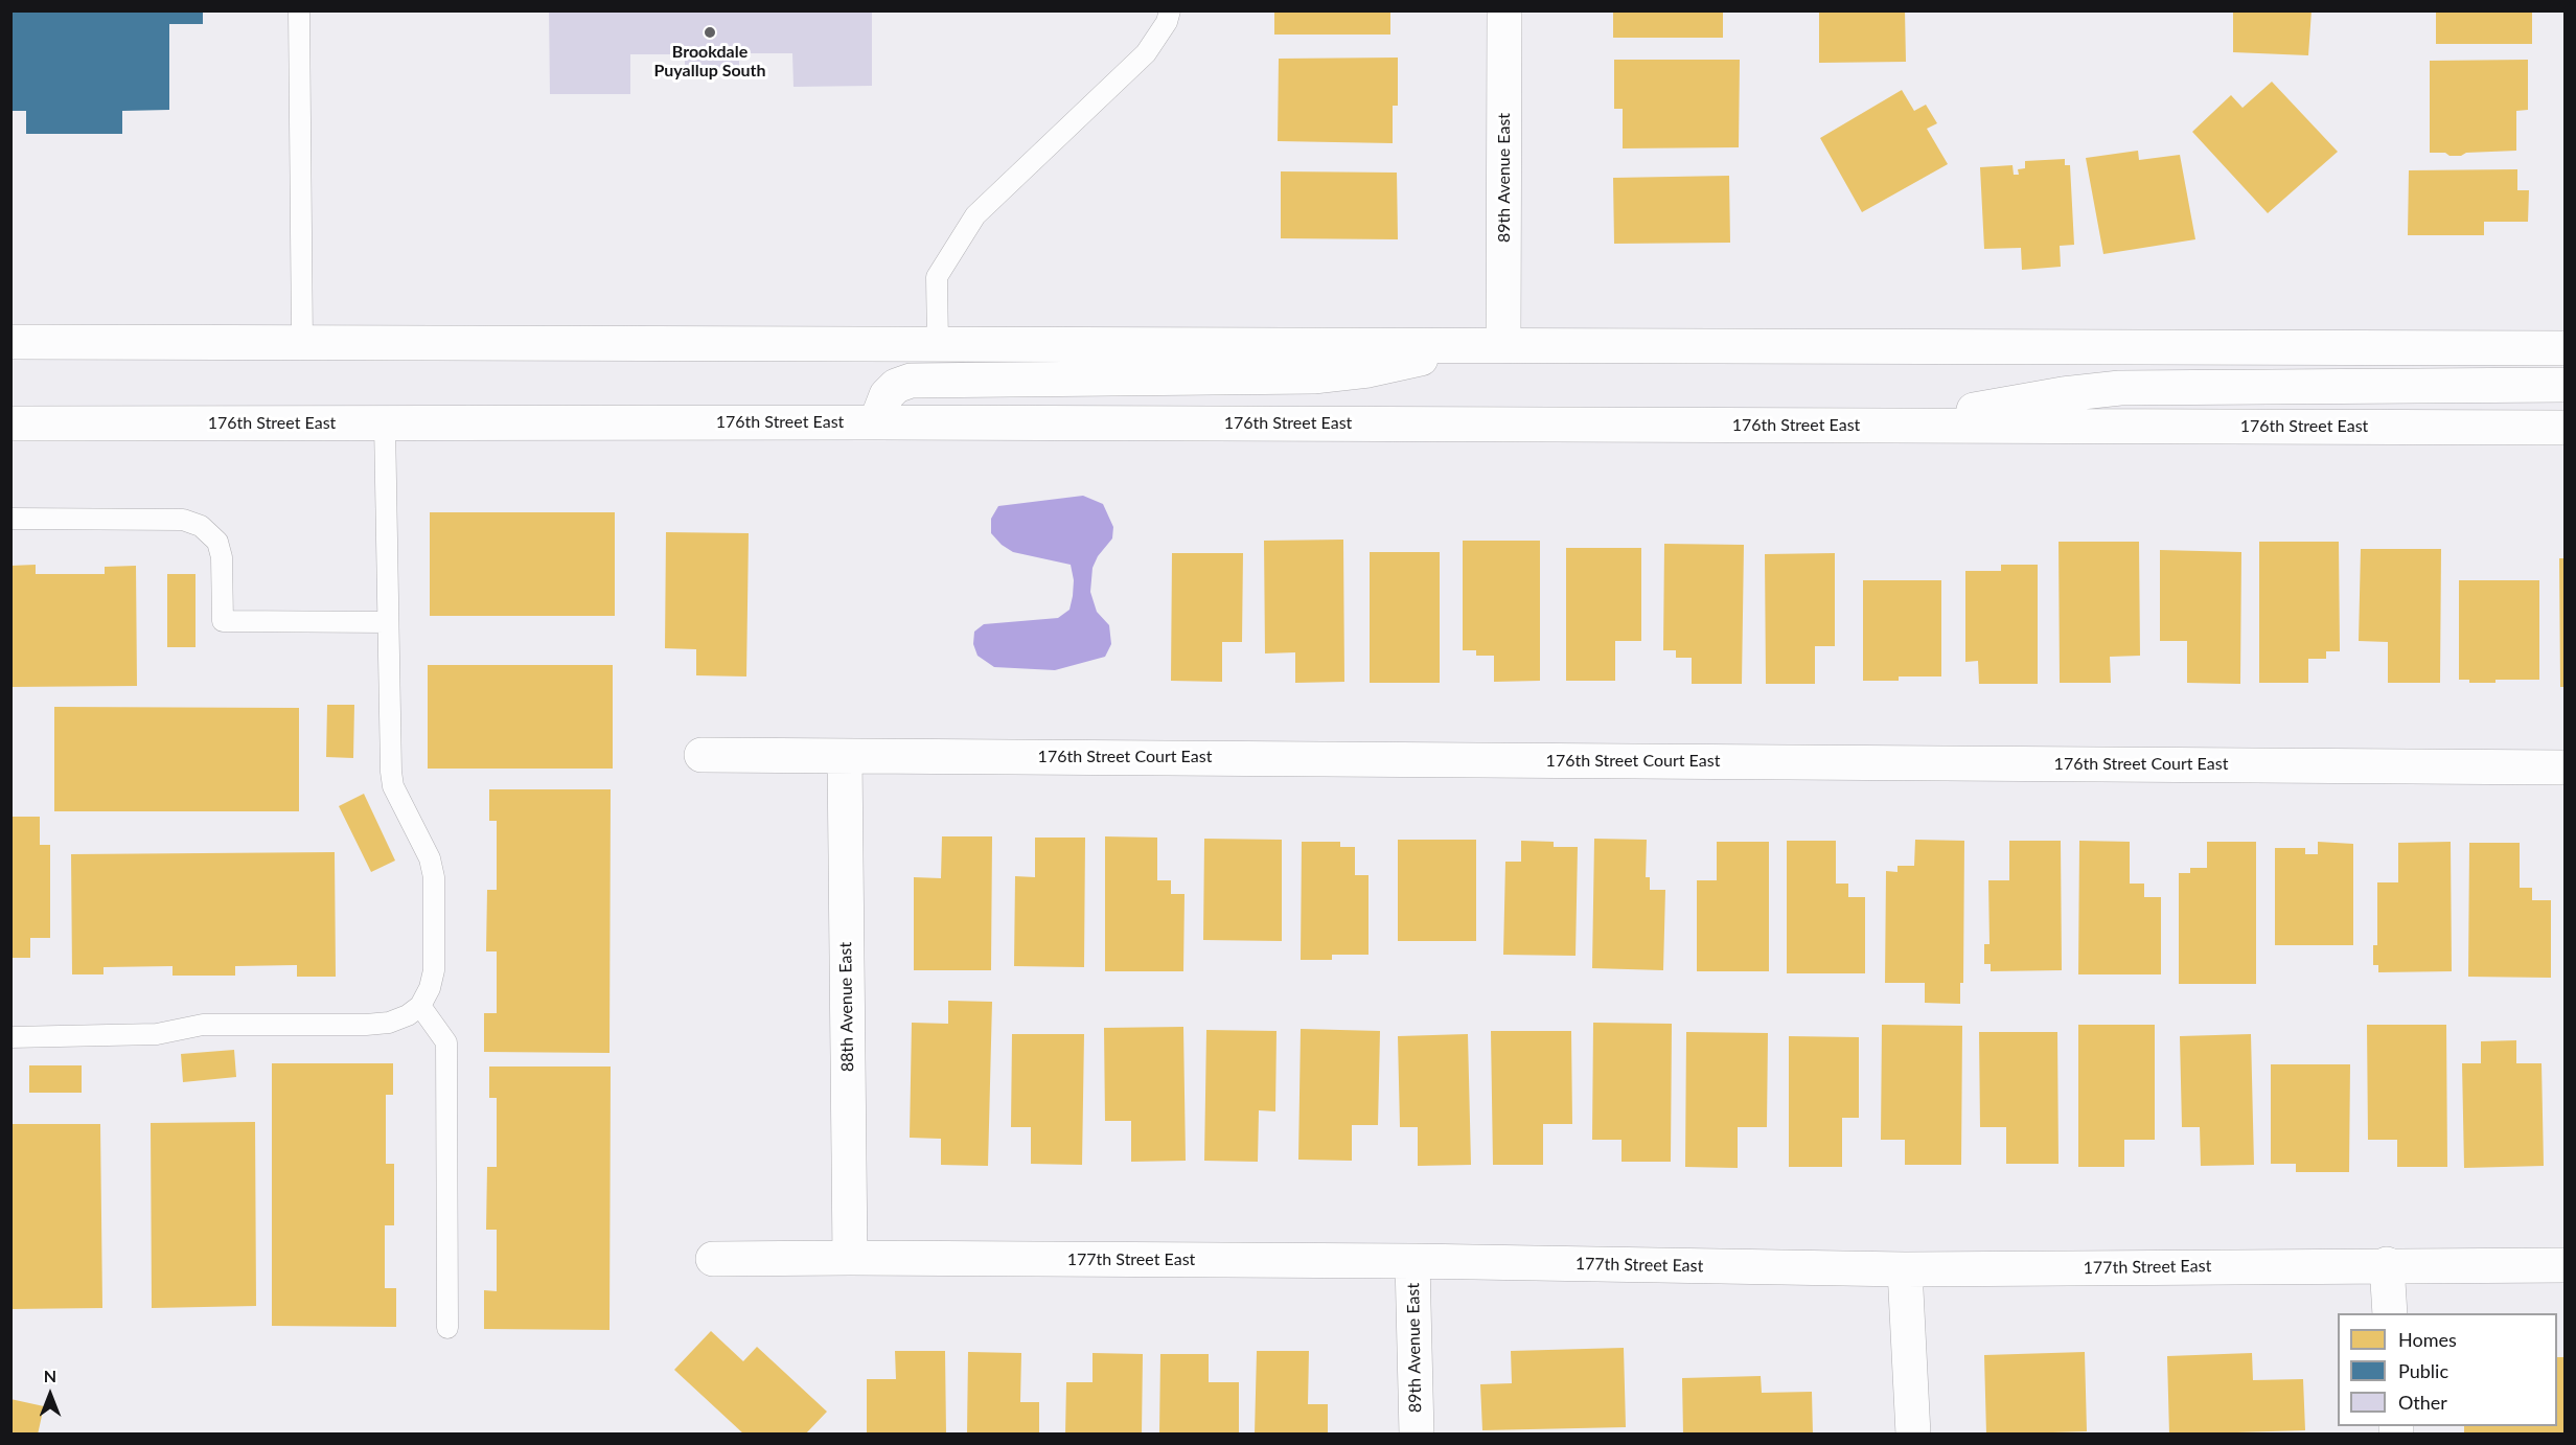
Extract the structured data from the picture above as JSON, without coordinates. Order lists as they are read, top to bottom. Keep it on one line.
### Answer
{"streets":{"main road":["89th Avenue East","176th Street East","176th Street Court East","88th Avenue East","177th Street East"]},"crossings":[["89th Avenue East","177th Street East"],["176th Street Court East","88th Avenue East"],["88th Avenue East","177th Street East"]],"places":["Brookdale Puyallup South"],"legend":["Homes","Public","Other"],"north":"top"}
